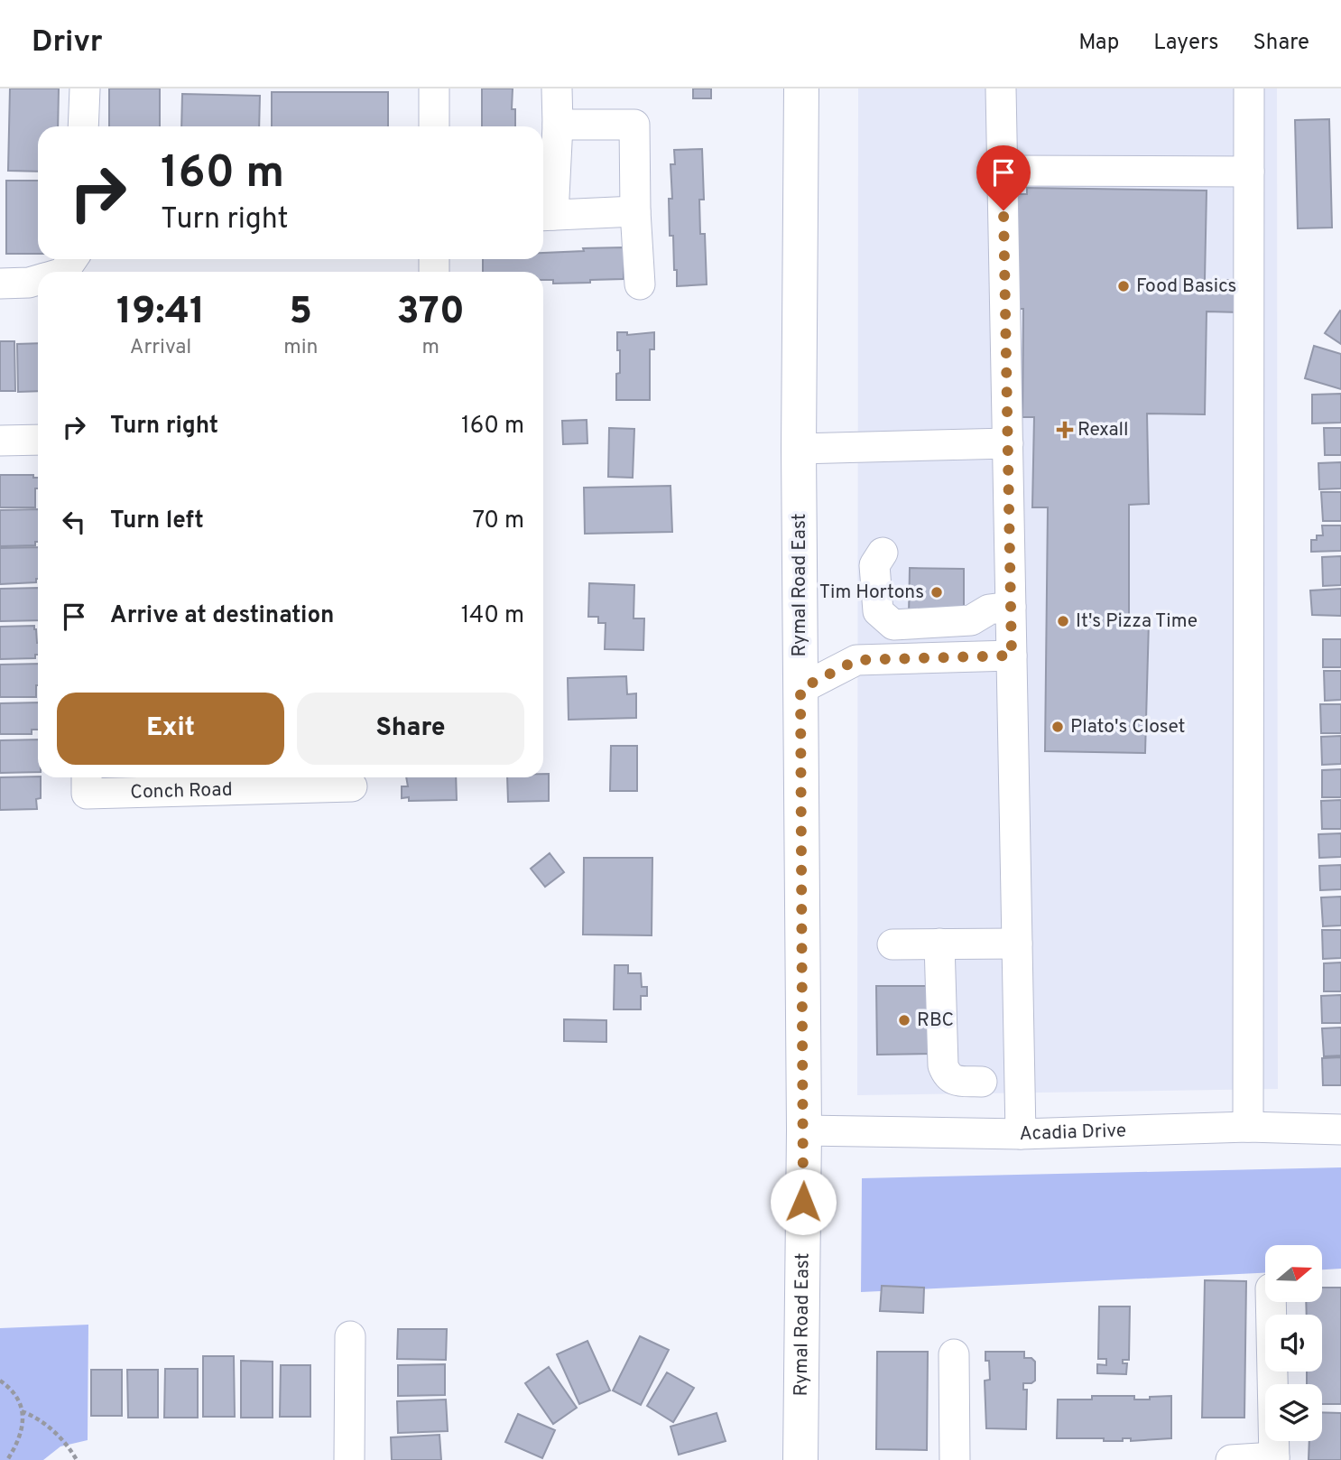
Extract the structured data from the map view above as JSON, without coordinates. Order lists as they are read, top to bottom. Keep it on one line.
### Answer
{"streets":{"main road":["Rymal Road East"],"street":["Conch Road","Acadia Drive"]},"crossings":[["Rymal Road East","Acadia Drive"]],"places":{"other":["Food Basics","Tim Hortons","It's Pizza Time","Plato's Closet","RBC"],"health":["Rexall"]},"north":"right","page":{"header":"Drivr","nav":["Map","Layers","Share"],"turn":["160 m","Turn right"],"eta":["19:41","Arrival","5","min","370","m"],"list":[{"name":"Turn right","value":"160 m"},{"name":"Turn left","value":"70 m"},{"name":"Arrive at destination","value":"140 m"}],"buttons":["Exit","Share"]}}
